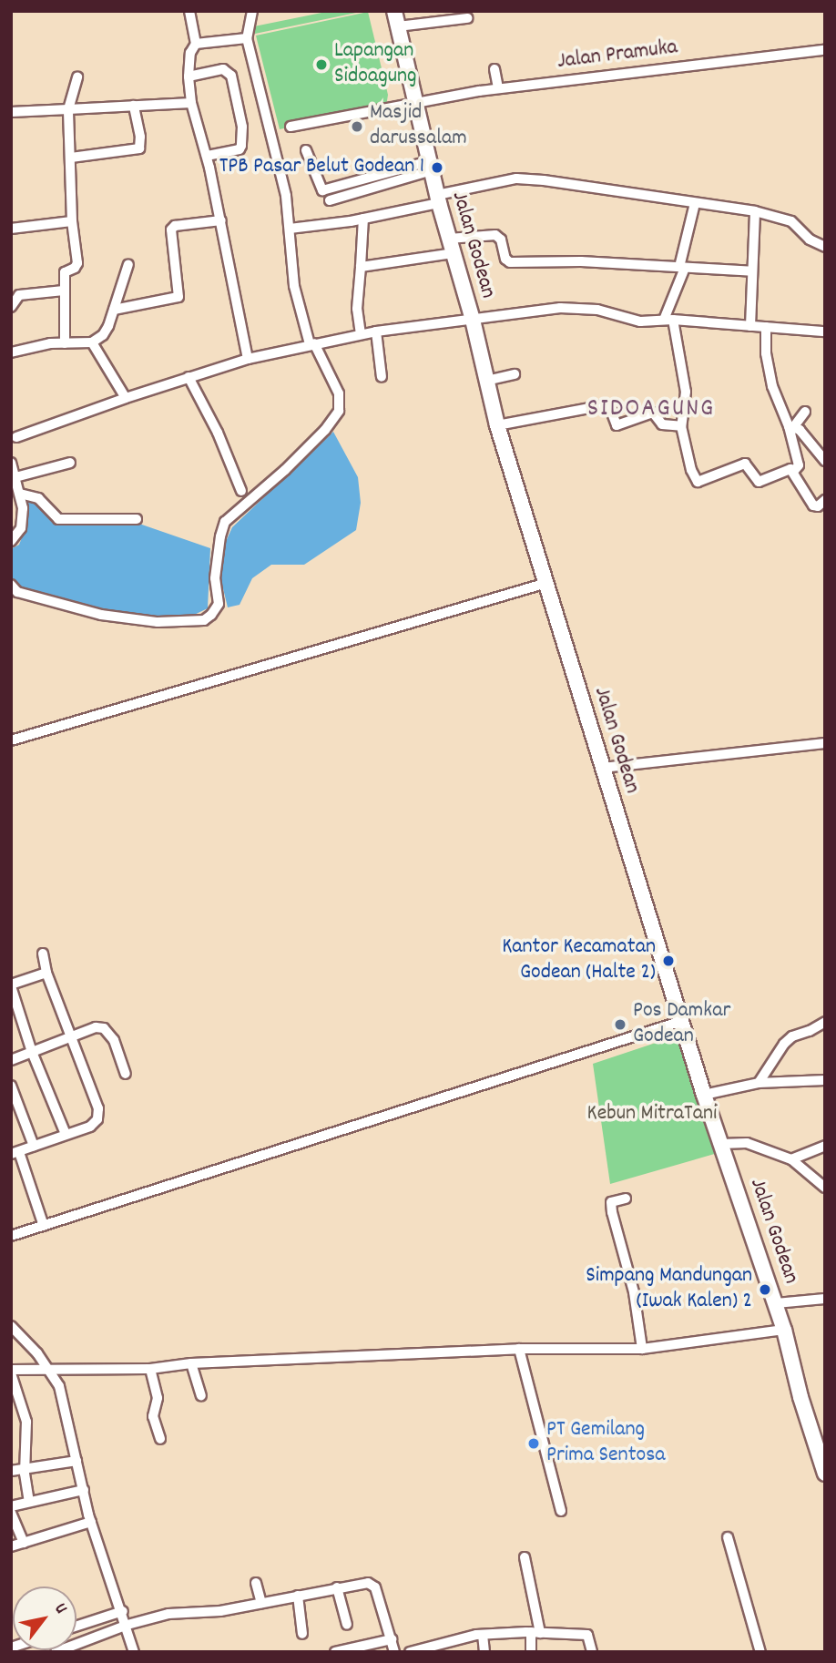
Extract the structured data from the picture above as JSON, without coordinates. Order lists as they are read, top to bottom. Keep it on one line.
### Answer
{"streets":{"main road":["Jalan Godean"],"street":["Jalan Pramuka"]},"crossings":[["Jalan Pramuka","Jalan Godean"]],"districts":["SIDOAGUNG"],"parks":["Kebun MitraTani"],"places":["Lapangan Sidoagung","Masjid darussalam","TPB Pasar Belut Godean 1","Kantor Kecamatan Godean (Halte 2)","Pos Damkar Godean","Simpang Mandungan (Iwak Kalen) 2","PT Gemilang Prima Sentosa"],"north":"top right"}
